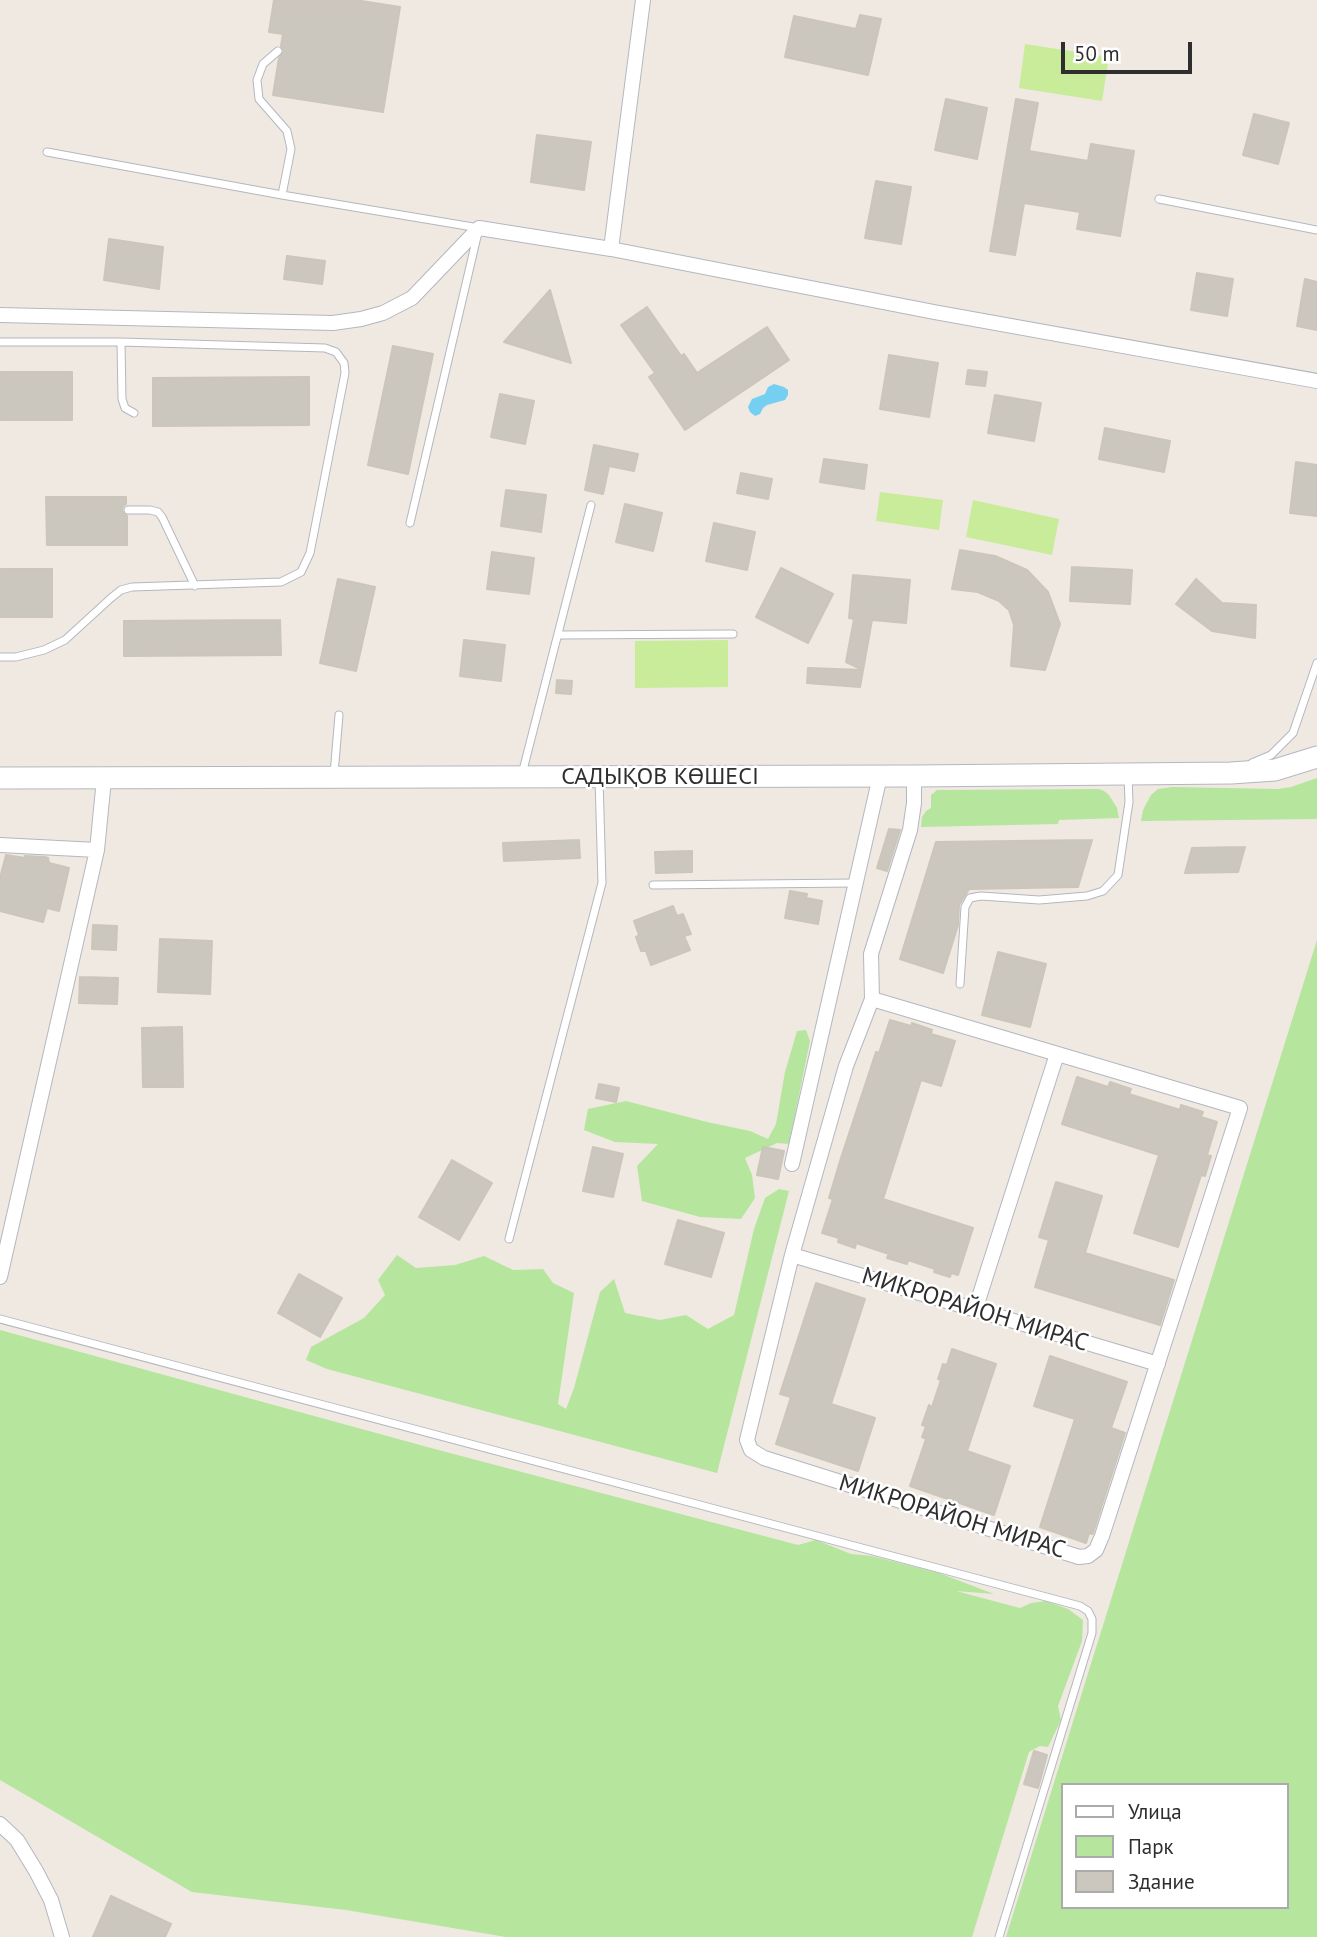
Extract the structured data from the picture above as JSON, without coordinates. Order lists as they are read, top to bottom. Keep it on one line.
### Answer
{"streets":{"street":["САДЫҚОВ КӨШЕСІ","МИКРОРАЙОН МИРАС"]},"crossings":[["САДЫҚОВ КӨШЕСІ","МИКРОРАЙОН МИРАС"]],"legend":["Улица","Парк","Здание"],"scale_bar":"50 m"}
